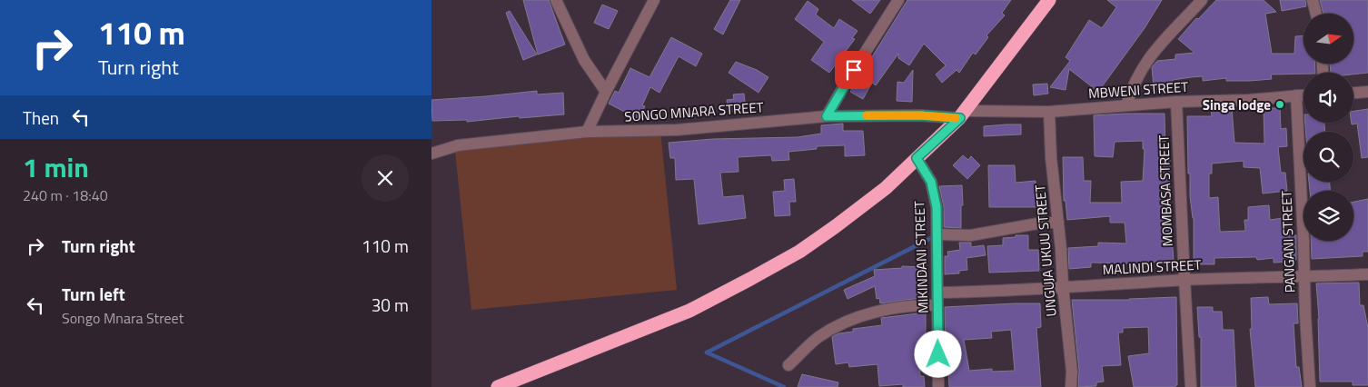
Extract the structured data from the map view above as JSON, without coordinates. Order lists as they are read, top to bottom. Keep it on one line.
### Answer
{"streets":{"street":["MBWENI STREET","SONGO MNARA STREET","MOMBASA STREET","PANGANI STREET","UNGUJA UKUU STREET","MIKINDANI STREET","MALINDI STREET"]},"crossings":[["MBWENI STREET","SONGO MNARA STREET"],["MBWENI STREET","MOMBASA STREET"],["MBWENI STREET","PANGANI STREET"],["MBWENI STREET","UNGUJA UKUU STREET"],["MOMBASA STREET","MALINDI STREET"],["PANGANI STREET","MALINDI STREET"],["UNGUJA UKUU STREET","MALINDI STREET"],["MIKINDANI STREET","MALINDI STREET"]],"places":["Singa lodge"],"north":"right","page":{"turn":["110 m","Turn right"],"then":"Then","heading":["1 min","240 m · 18:40"],"list":[{"name":"Turn right","value":"110 m"},{"name":"Turn left","note":"Songo Mnara Street","value":"30 m"}]}}
